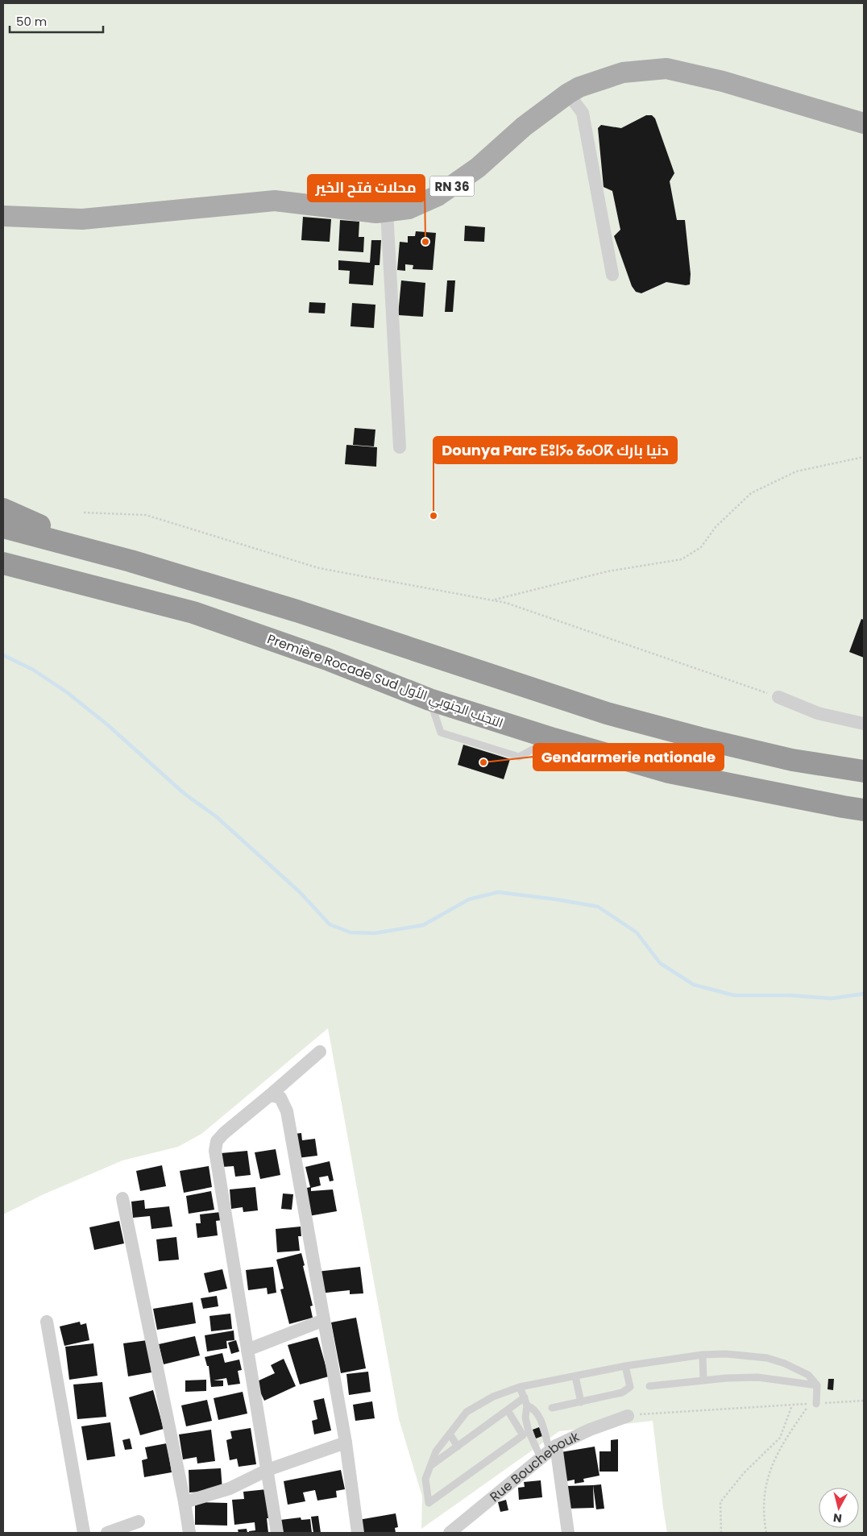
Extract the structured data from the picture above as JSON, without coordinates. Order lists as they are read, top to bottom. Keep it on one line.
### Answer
{"streets":{"highway":["Première Rocade Sud التجنب الجنوبي الأول"],"main road":["RN 36"],"street":["Rue Bouchebouk"]},"places":["محلات فتح الخير","Dounya Parc ⴹⵓⵏⵢⴰ ⵒⴰⵔⴽ دنيا بارك","Gendarmerie nationale"],"scale_bar":"50 m","north":"bottom"}
